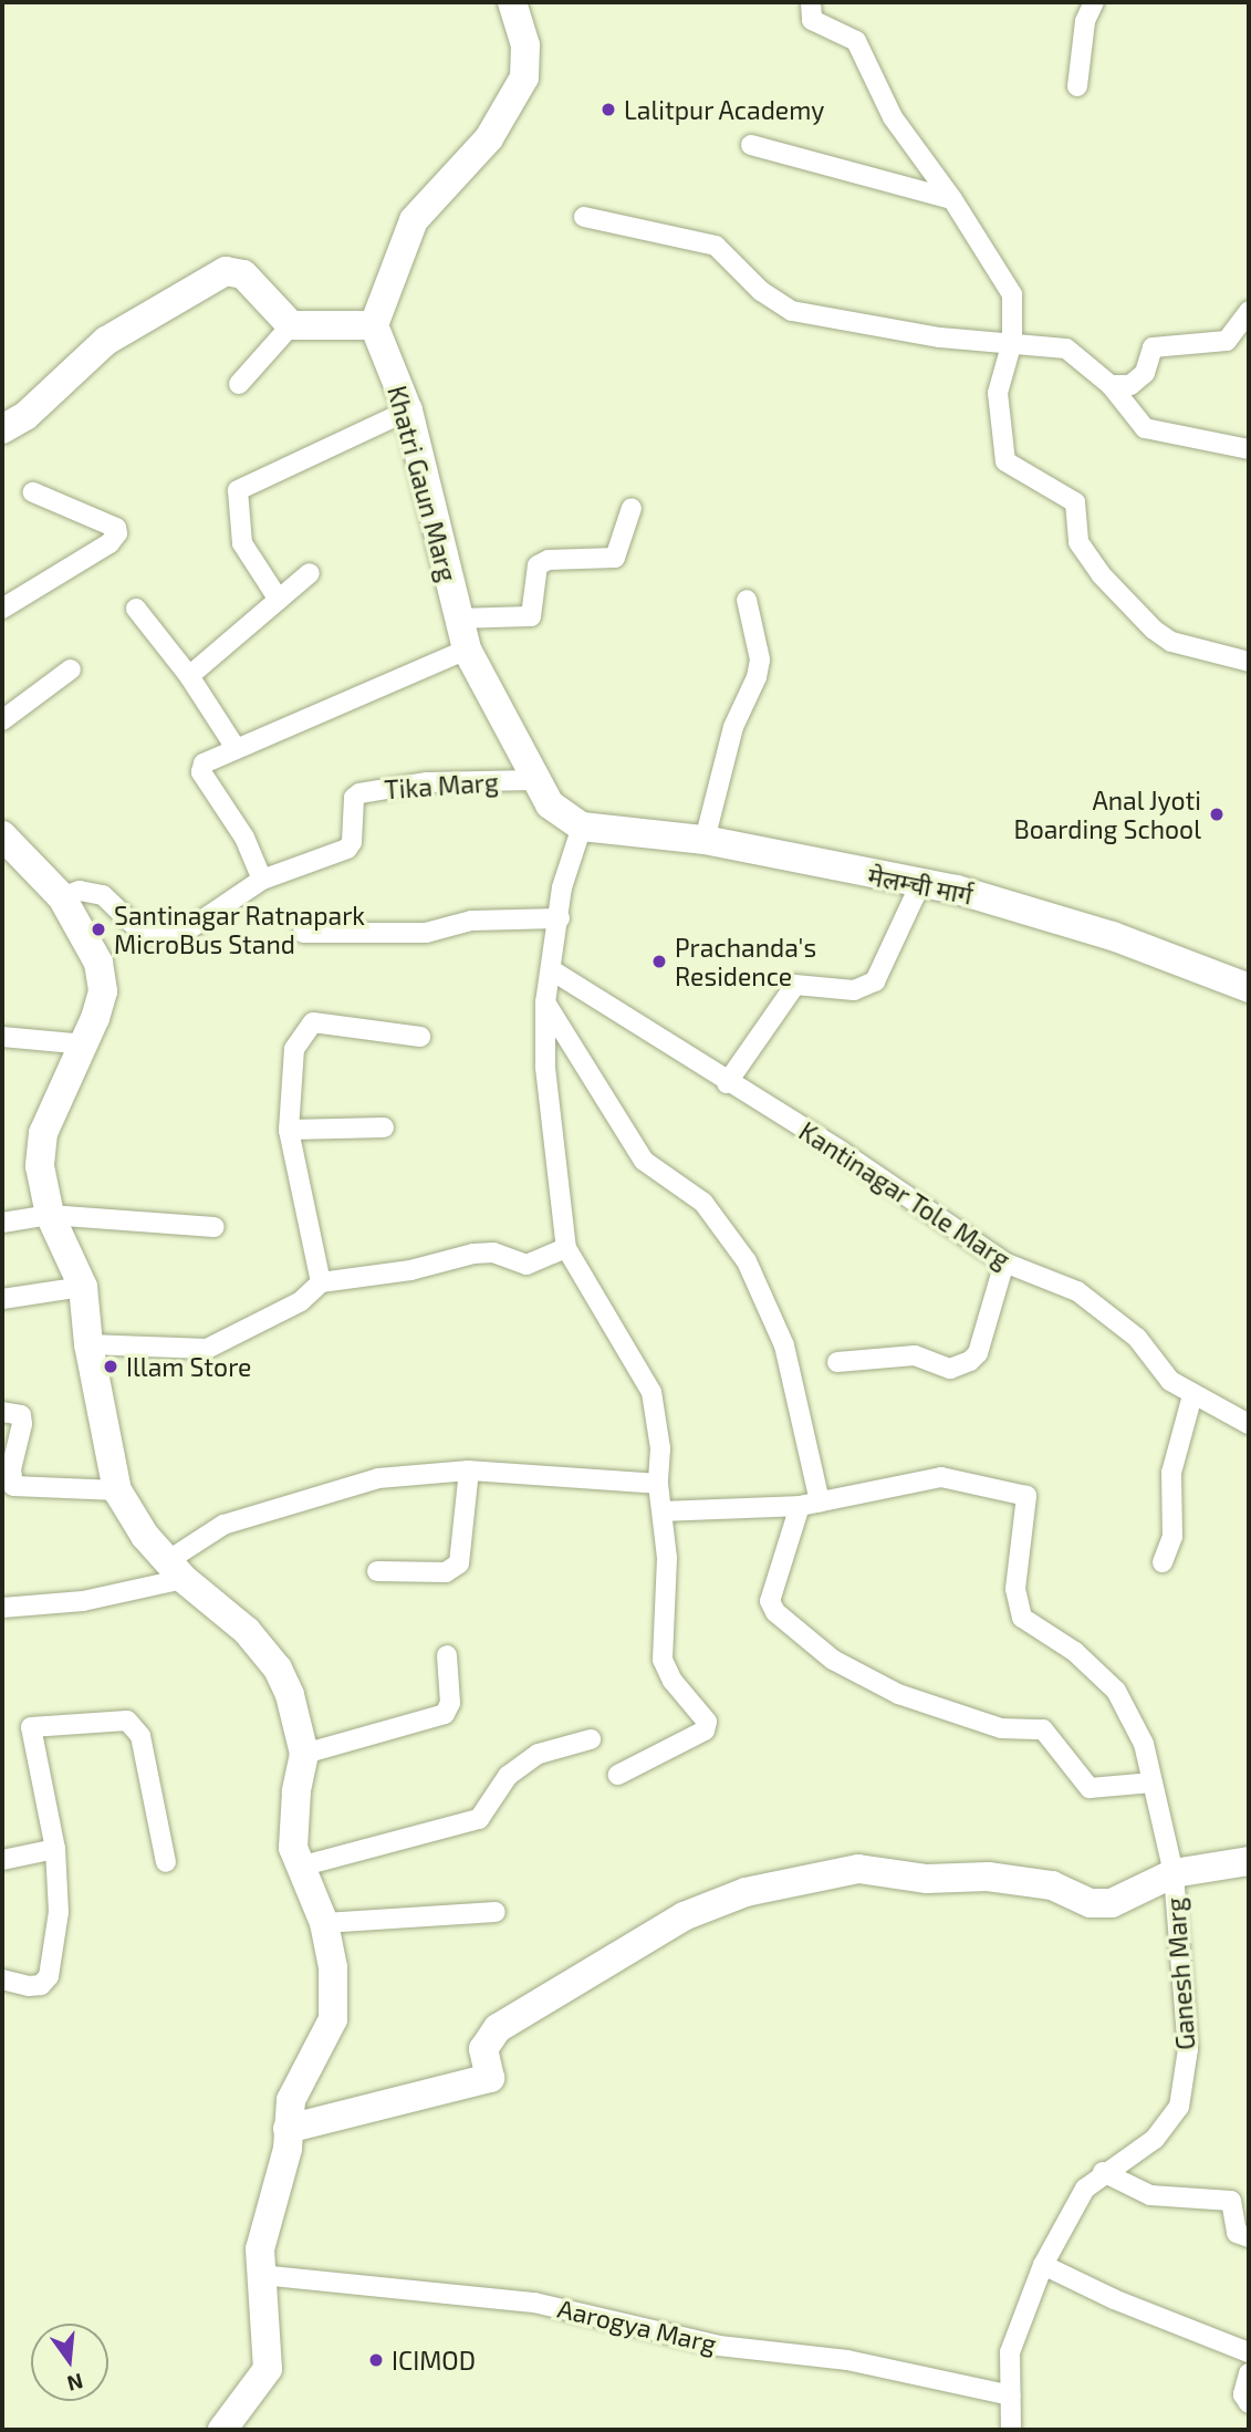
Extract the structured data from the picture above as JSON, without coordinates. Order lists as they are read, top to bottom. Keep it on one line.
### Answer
{"streets":{"main road":["Khatri Gaun Marg","मेलम्ची मार्ग"],"street":["Tika Marg","Kantinagar Tole Marg","Ganesh Marg","Aarogya Marg"]},"crossings":[["Khatri Gaun Marg","Tika Marg"],["Khatri Gaun Marg","मेलम्ची मार्ग"],["Ganesh Marg","Aarogya Marg"]],"places":["Lalitpur Academy","Anal Jyoti Boarding School","Santinagar Ratnapark MicroBus Stand","Prachanda's Residence","Illam Store","ICIMOD"],"north":"bottom"}
